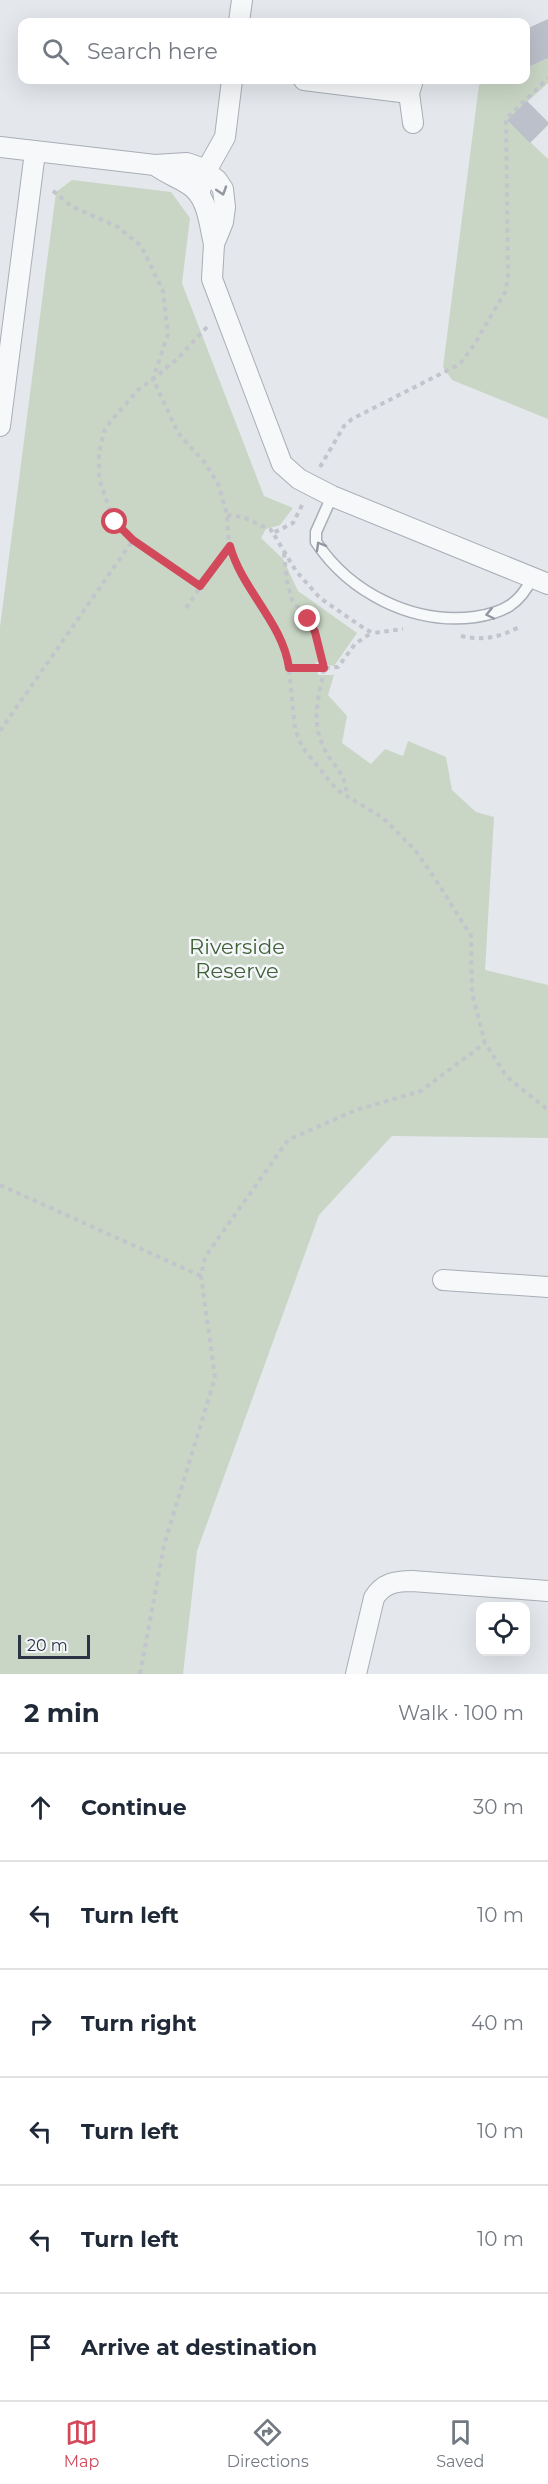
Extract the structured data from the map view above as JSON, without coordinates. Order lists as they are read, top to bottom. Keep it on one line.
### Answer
{"parks":["Riverside Reserve"],"scale_bar":"20 m","page":{"search":"Search here","scale":"20 m","heading":["2 min","Walk · 100 m"],"list":[["Continue","30 m"],["Turn left","10 m"],["Turn right","40 m"],["Turn left","10 m"],["Turn left","10 m"],"Arrive at destination"],"nav":["Map","Directions","Saved"]}}
